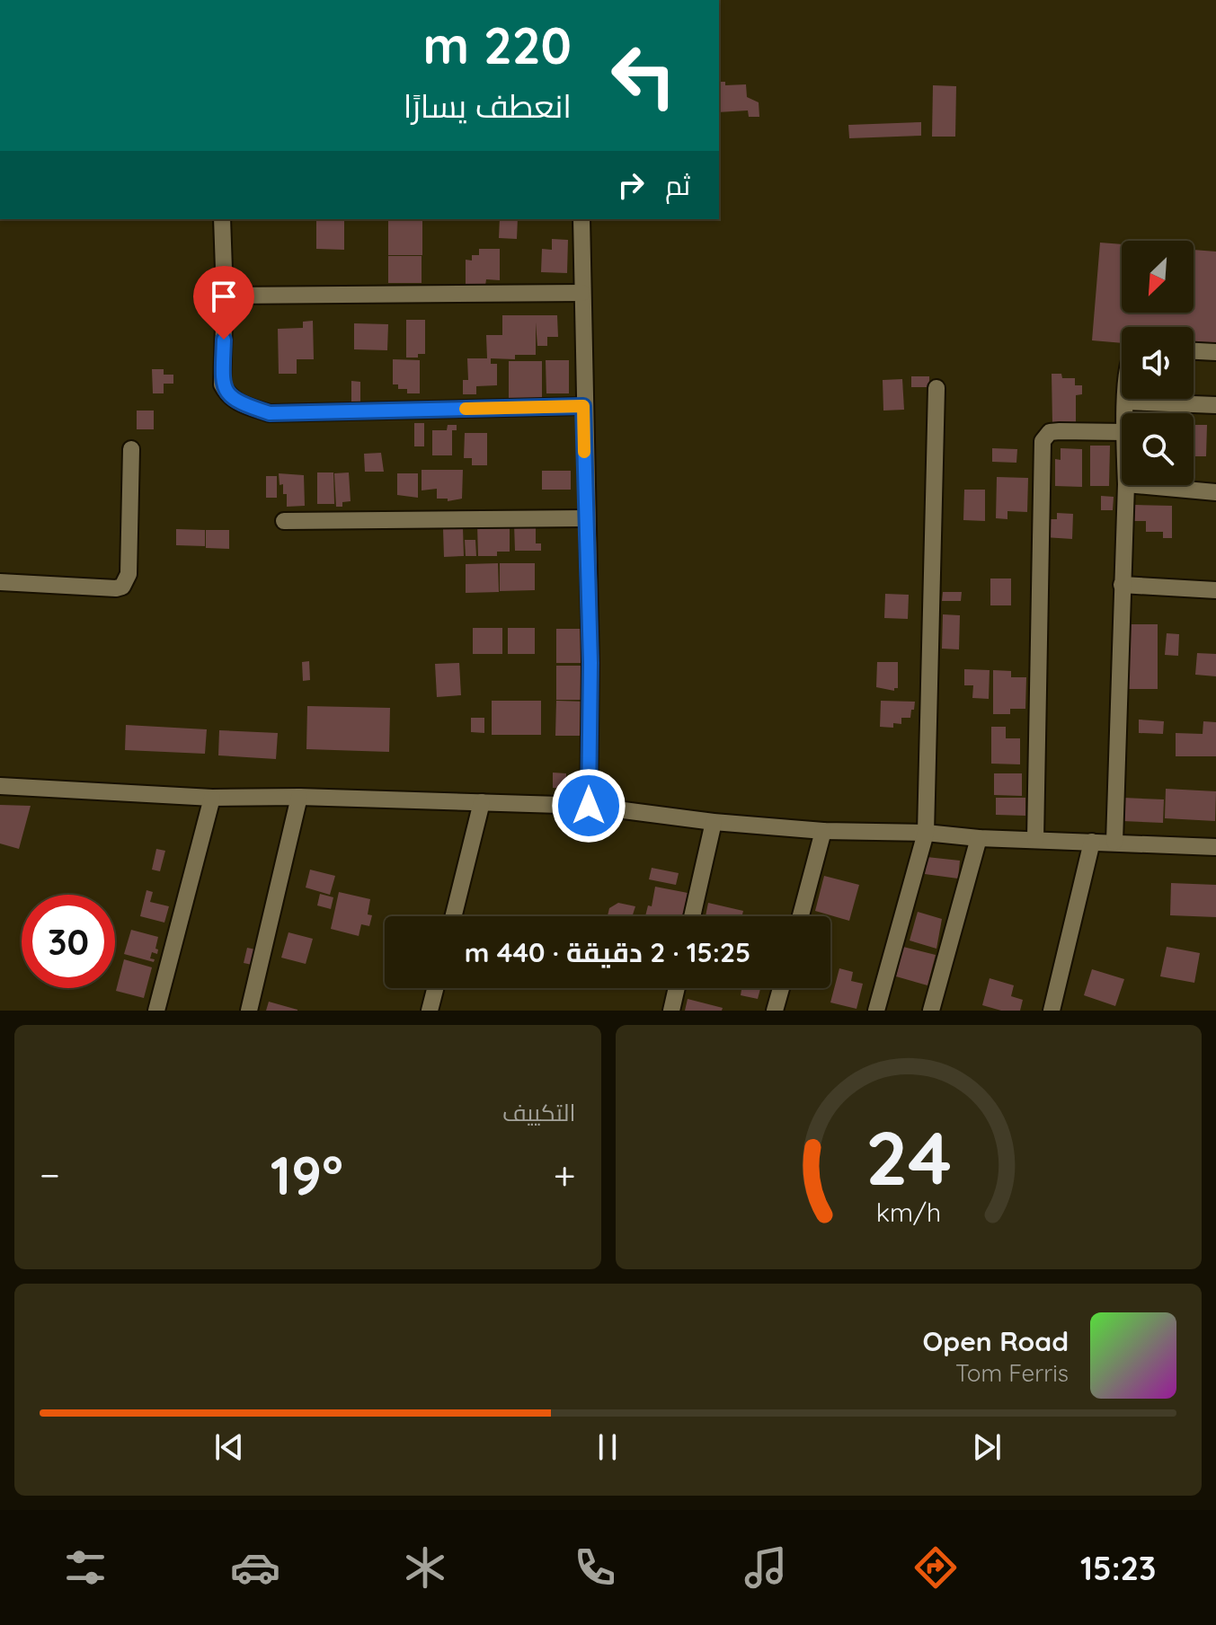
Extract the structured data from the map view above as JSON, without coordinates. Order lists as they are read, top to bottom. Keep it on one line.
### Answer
{"north":"bottom left","page":{"turn":["220 m","انعطف يسارًا"],"then":"ثم","limit":"30","trip":"15:25 · 2 دقيقة · 440 m","tile":"التكييف","heat":["−","19°","+"],"song":["Open Road","Tom Ferris"],"tabs":"15:23","gauge":["24","km/h"]}}
